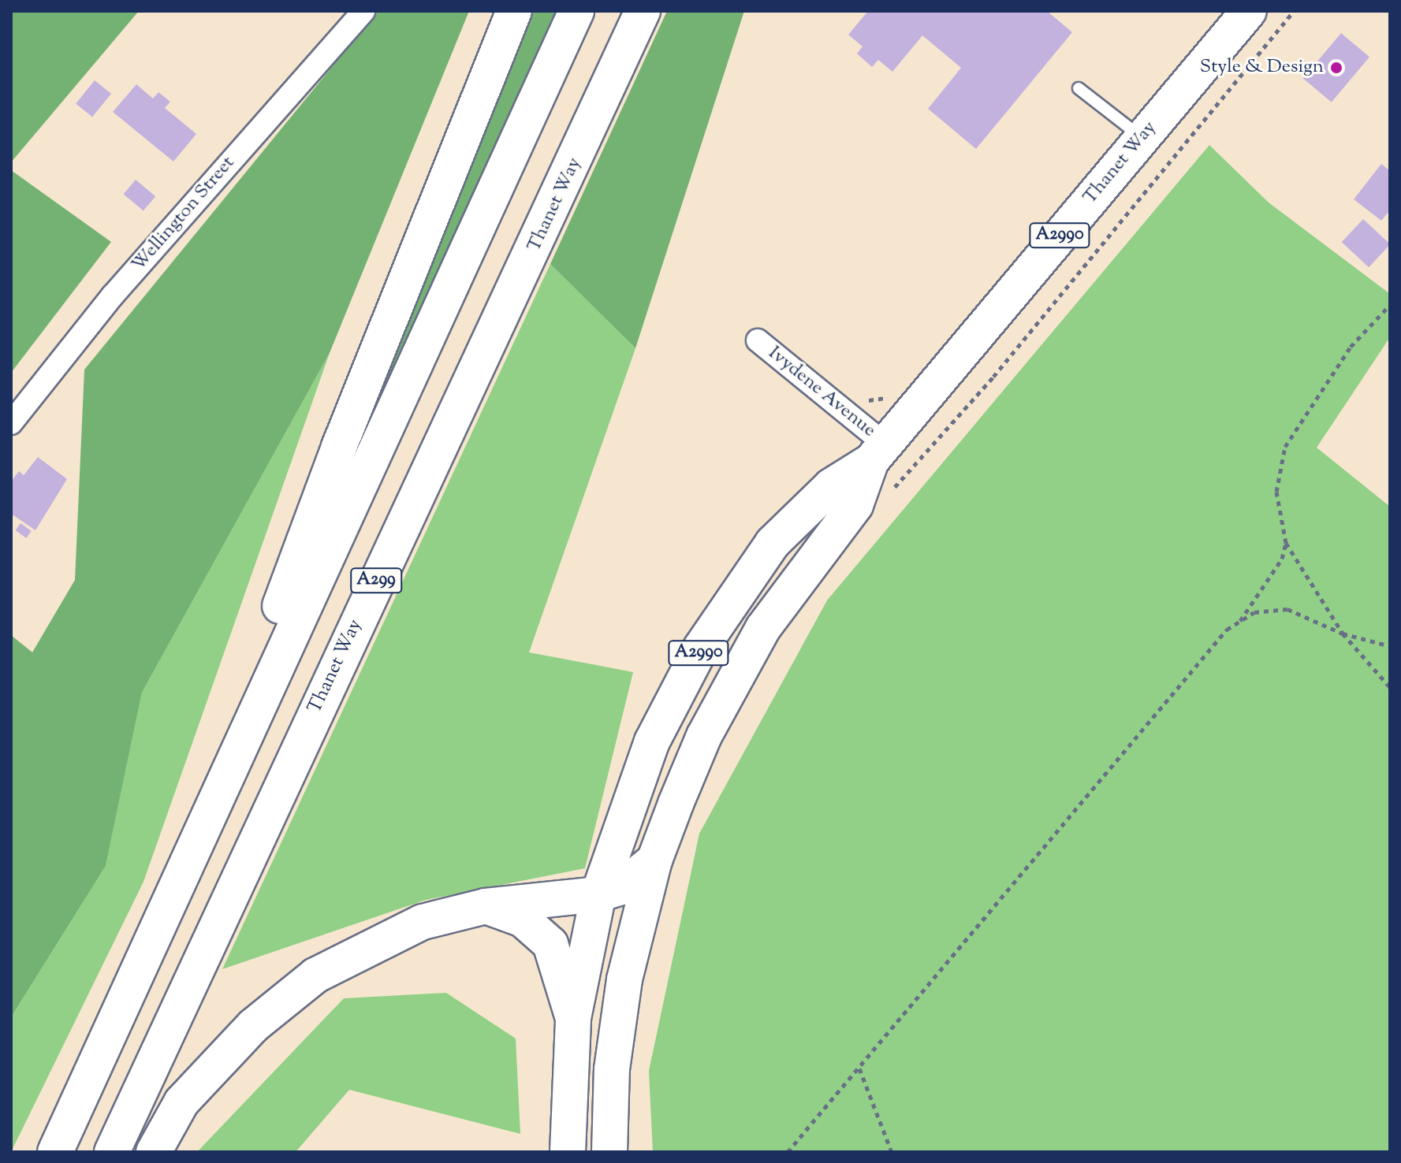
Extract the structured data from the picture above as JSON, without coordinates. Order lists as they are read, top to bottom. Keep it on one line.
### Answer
{"streets":{"main road":["Thanet Way","A2990","A299"],"street":["Wellington Street","Ivydene Avenue"]},"crossings":[["Thanet Way","Ivydene Avenue"]],"places":["Style & Design"]}
